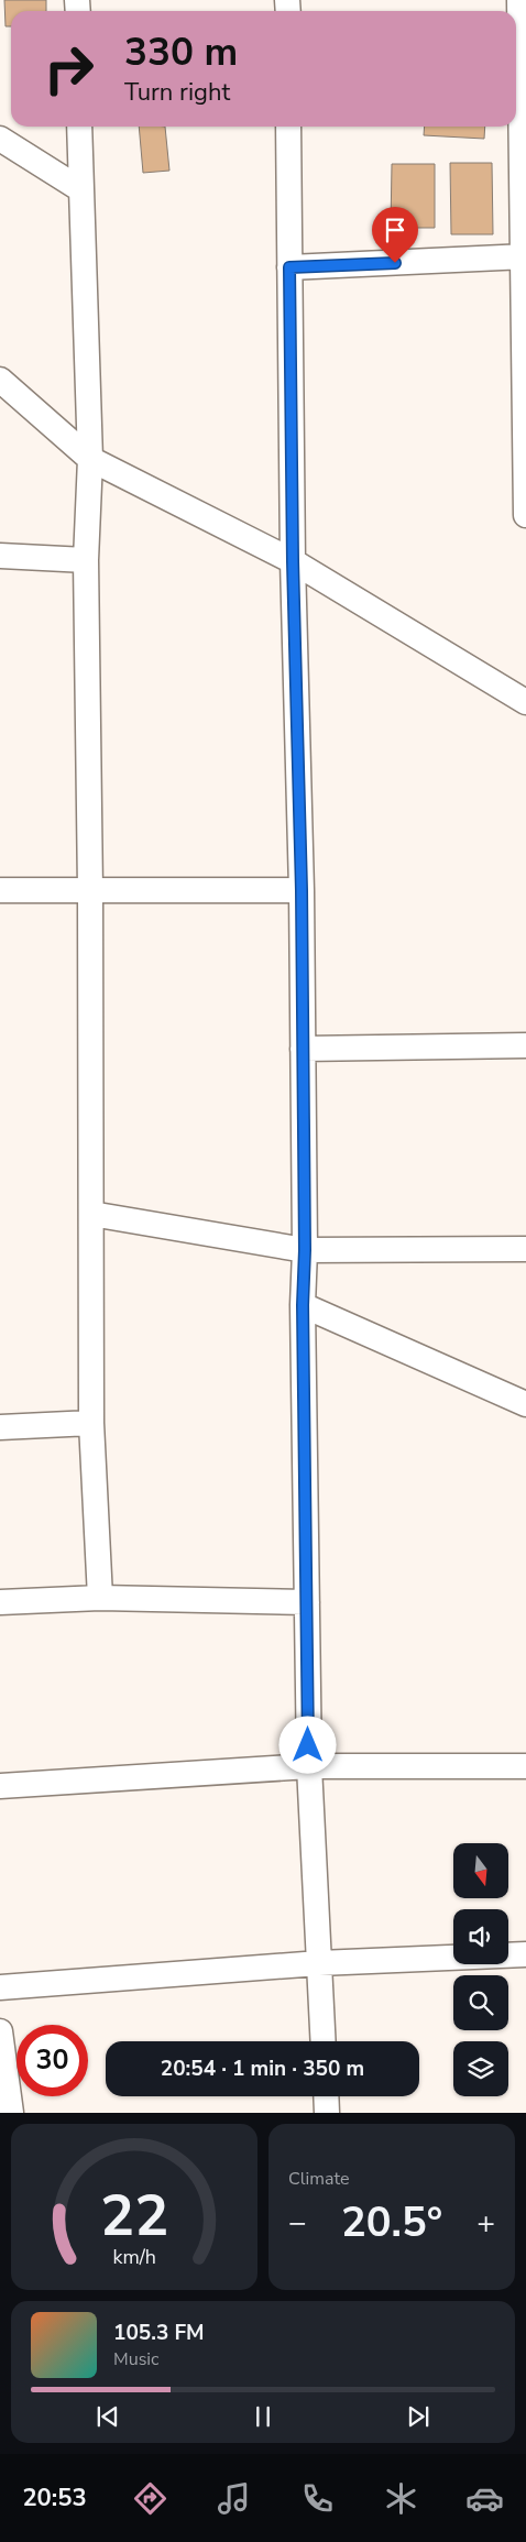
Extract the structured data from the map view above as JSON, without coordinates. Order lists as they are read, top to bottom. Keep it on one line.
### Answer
{"north":"bottom","page":{"turn":["330 m","Turn right"],"limit":"30","trip":"20:54 · 1 min · 350 m","tile":"Climate","heat":["−","20.5°","+"],"song":["105.3 FM","Music"],"tabs":"20:53","gauge":["22","km/h"]}}
